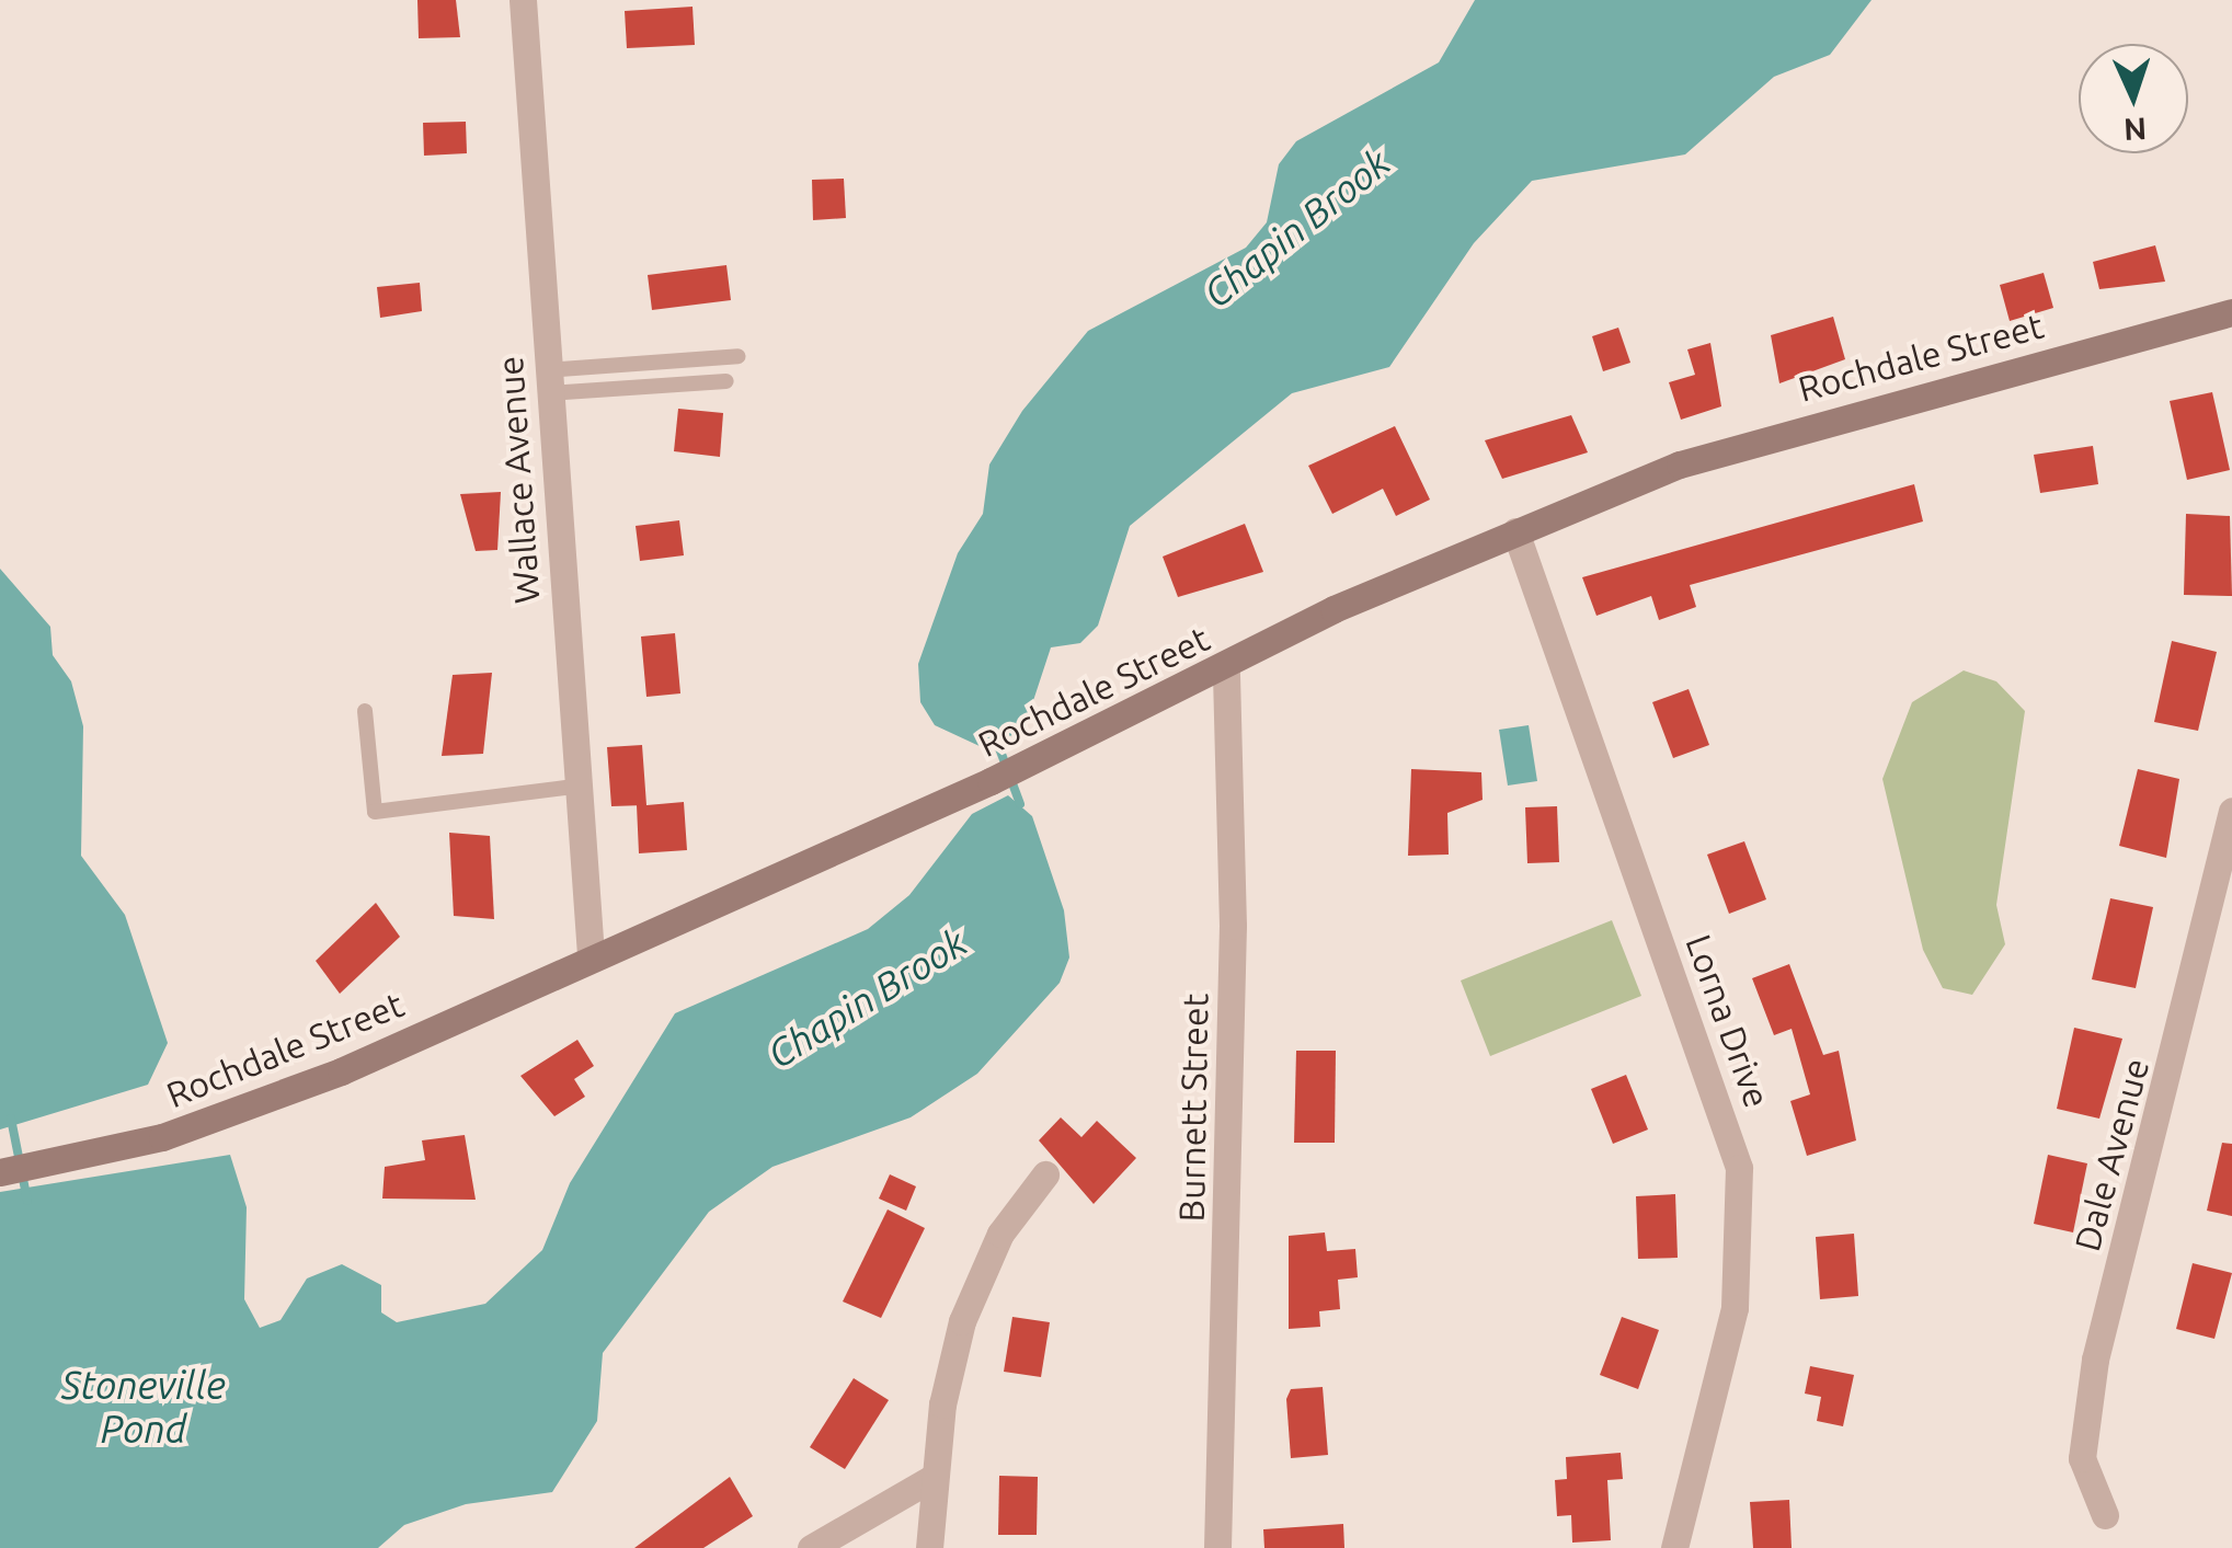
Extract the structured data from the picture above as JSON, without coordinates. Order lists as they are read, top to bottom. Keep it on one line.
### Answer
{"streets":{"street":["Rochdale Street","Wallace Avenue","Lorna Drive","Burnett Street","Dale Avenue"]},"crossings":[["Rochdale Street","Wallace Avenue"],["Rochdale Street","Lorna Drive"],["Rochdale Street","Burnett Street"]],"water":["Chapin Brook","Stoneville Pond"],"north":"bottom"}
